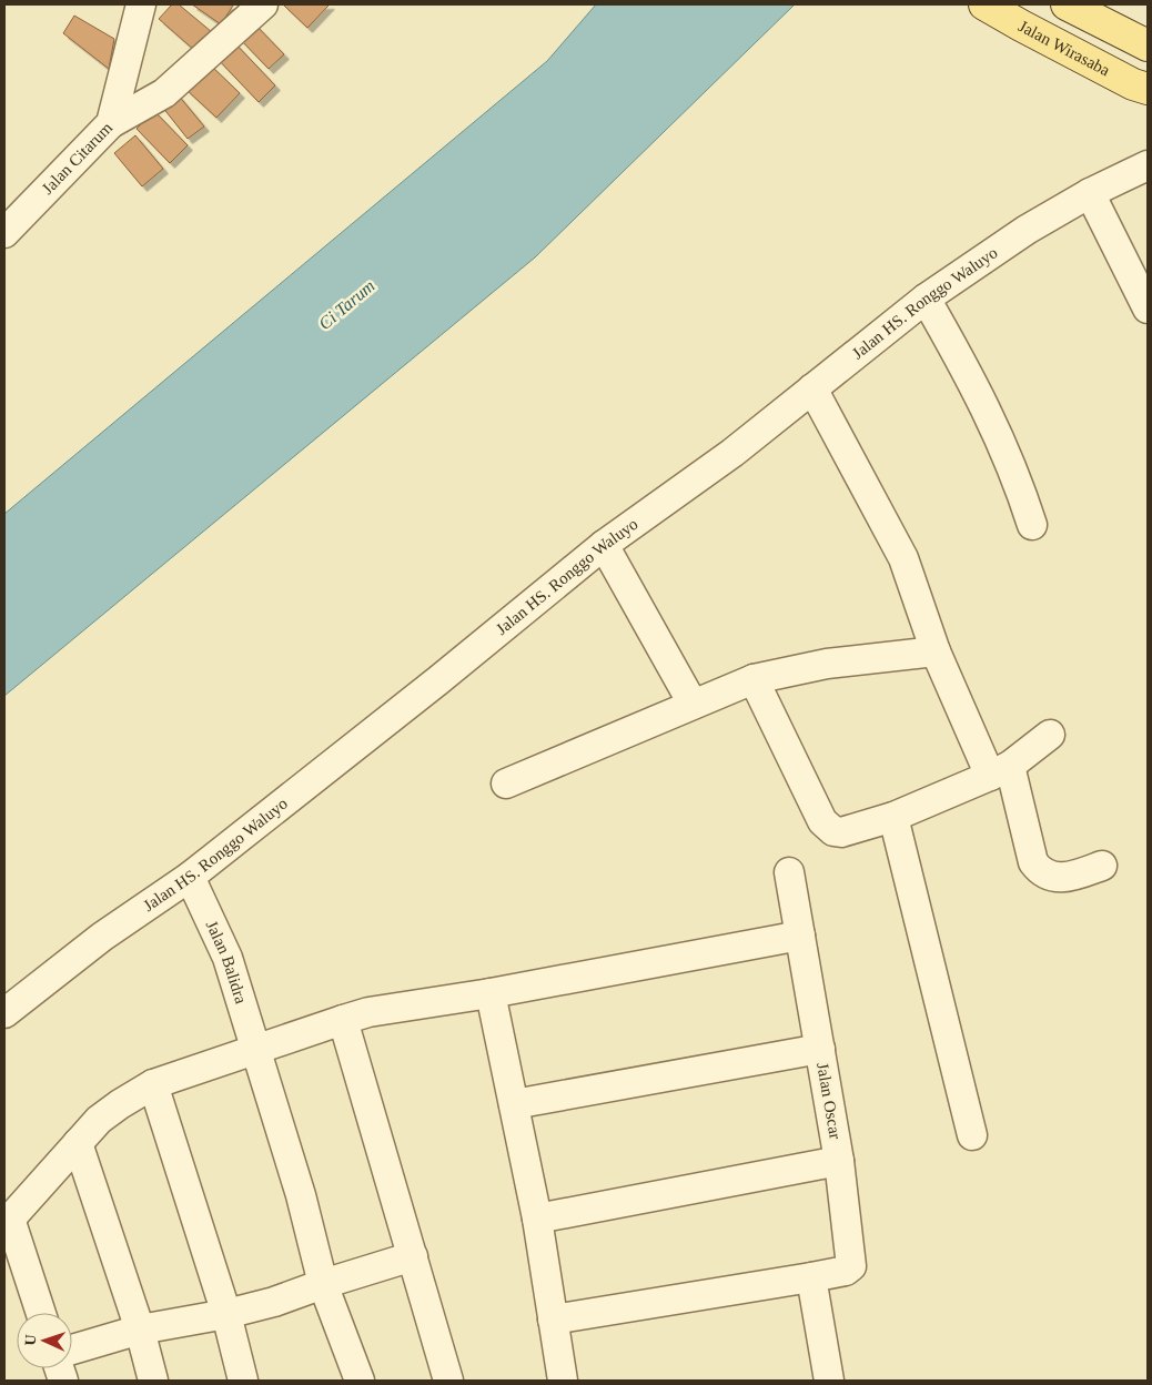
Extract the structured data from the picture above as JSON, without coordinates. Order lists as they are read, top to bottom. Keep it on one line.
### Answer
{"streets":{"main road":["Jalan Wirasaba"],"street":["Jalan Citarum","Jalan HS. Ronggo Waluyo","Jalan Balidra","Jalan Oscar"]},"crossings":[["Jalan HS. Ronggo Waluyo","Jalan Balidra"]],"water":["Ci Tarum"],"north":"left"}
